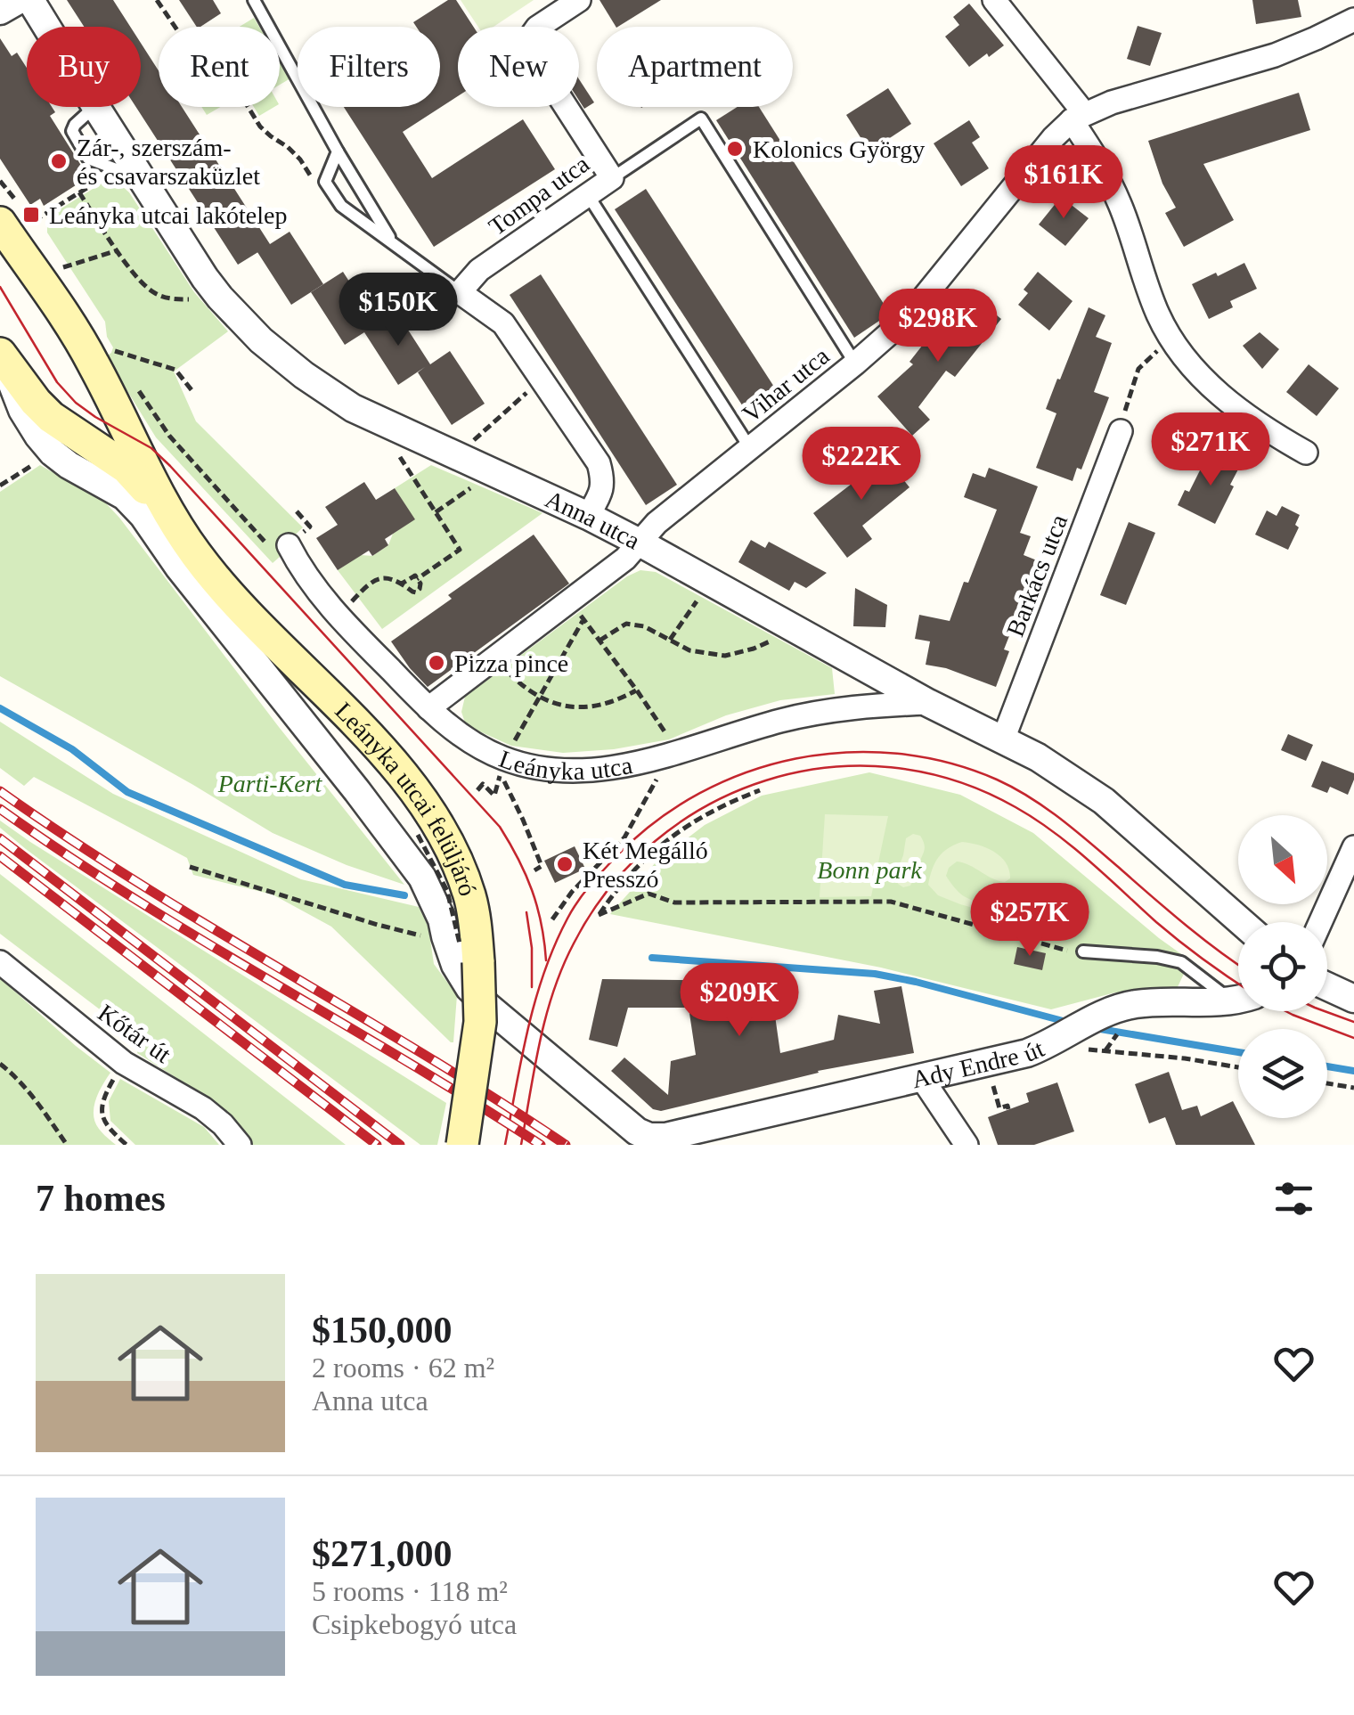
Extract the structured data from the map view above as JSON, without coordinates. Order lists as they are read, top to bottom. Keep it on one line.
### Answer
{"streets":{"main road":["Leányka utcai felüljáró"],"street":["Tompa utca","Vihar utca","Anna utca","Barkács utca","Leányka utca","Kőtár út","Ady Endre út"]},"crossings":[["Vihar utca","Anna utca"],["Vihar utca","Leányka utca"],["Anna utca","Barkács utca"],["Anna utca","Leányka utca"]],"parks":["Parti-Kert","Bonn park"],"places":{"other":["Kolonics György","Zár-, szerszám- és csavarszaküzlet","Pizza pince","Két Megálló Presszó"],"transit":["Leányka utcai lakótelep"]},"north":"bottom right","page":{"chip":["Buy","Rent","Filters","New","Apartment"],"price":["$161K","$150K","$298K","$271K","$222K","$257K","$209K"],"heading":"7 homes","list":[{"name":"$150,000","note":"2 rooms · 62 m² · Anna utca"},{"name":"$271,000","note":"5 rooms · 118 m² · Csipkebogyó utca"}]}}
